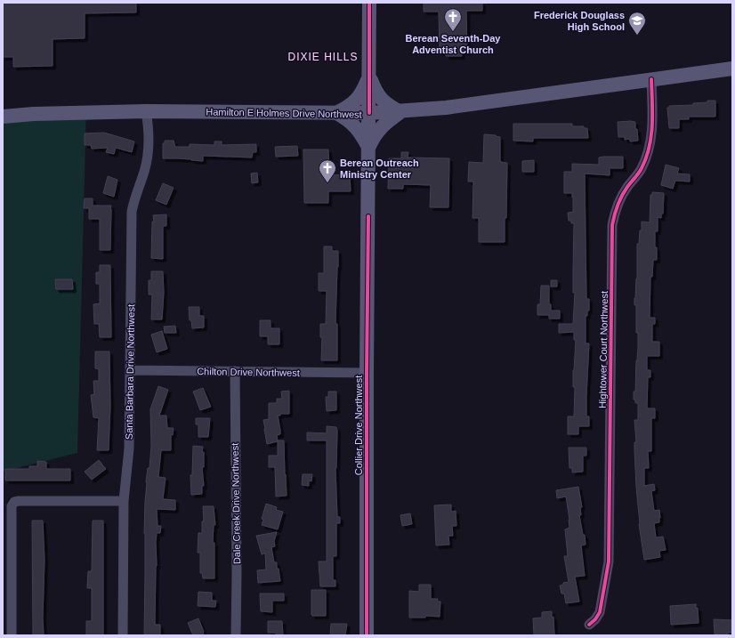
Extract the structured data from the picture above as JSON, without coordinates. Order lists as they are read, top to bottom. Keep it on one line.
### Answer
{"streets":{"main road":["Hamilton E Holmes Drive Northwest","Collier Drive Northwest"],"street":["Hightower Court Northwest","Santa Barbara Drive Northwest","Chilton Drive Northwest","Dale Creek Drive Northwest"]},"crossings":[["Hamilton E Holmes Drive Northwest","Hightower Court Northwest"],["Hamilton E Holmes Drive Northwest","Santa Barbara Drive Northwest"],["Hamilton E Holmes Drive Northwest","Collier Drive Northwest"],["Santa Barbara Drive Northwest","Chilton Drive Northwest"],["Chilton Drive Northwest","Collier Drive Northwest"],["Chilton Drive Northwest","Dale Creek Drive Northwest"]],"districts":["DIXIE HILLS"],"places":{"church":["Berean Seventh-Day Adventist Church","Berean Outreach Ministry Center"],"school or university":["Frederick Douglass High School"]}}
